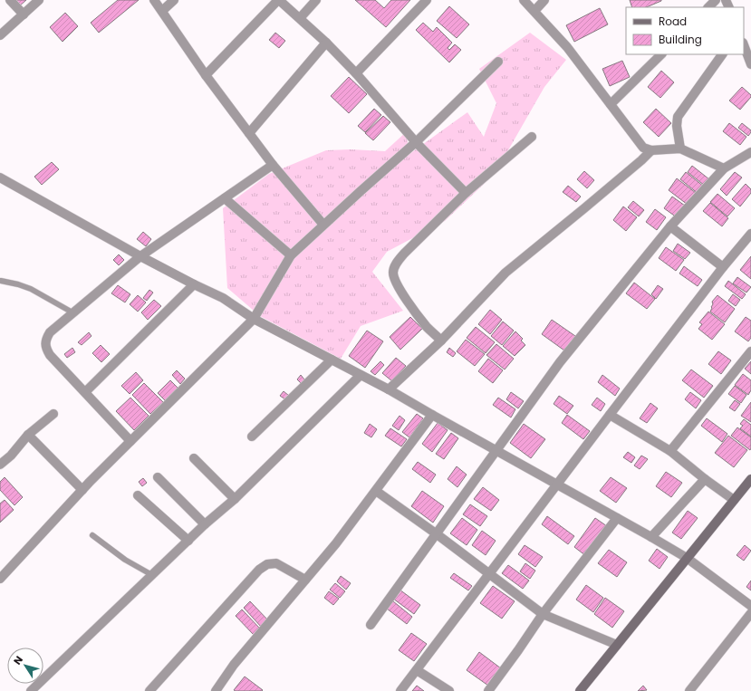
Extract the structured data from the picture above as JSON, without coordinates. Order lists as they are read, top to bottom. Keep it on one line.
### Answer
{"legend":["Road","Building"],"north":"top left"}
